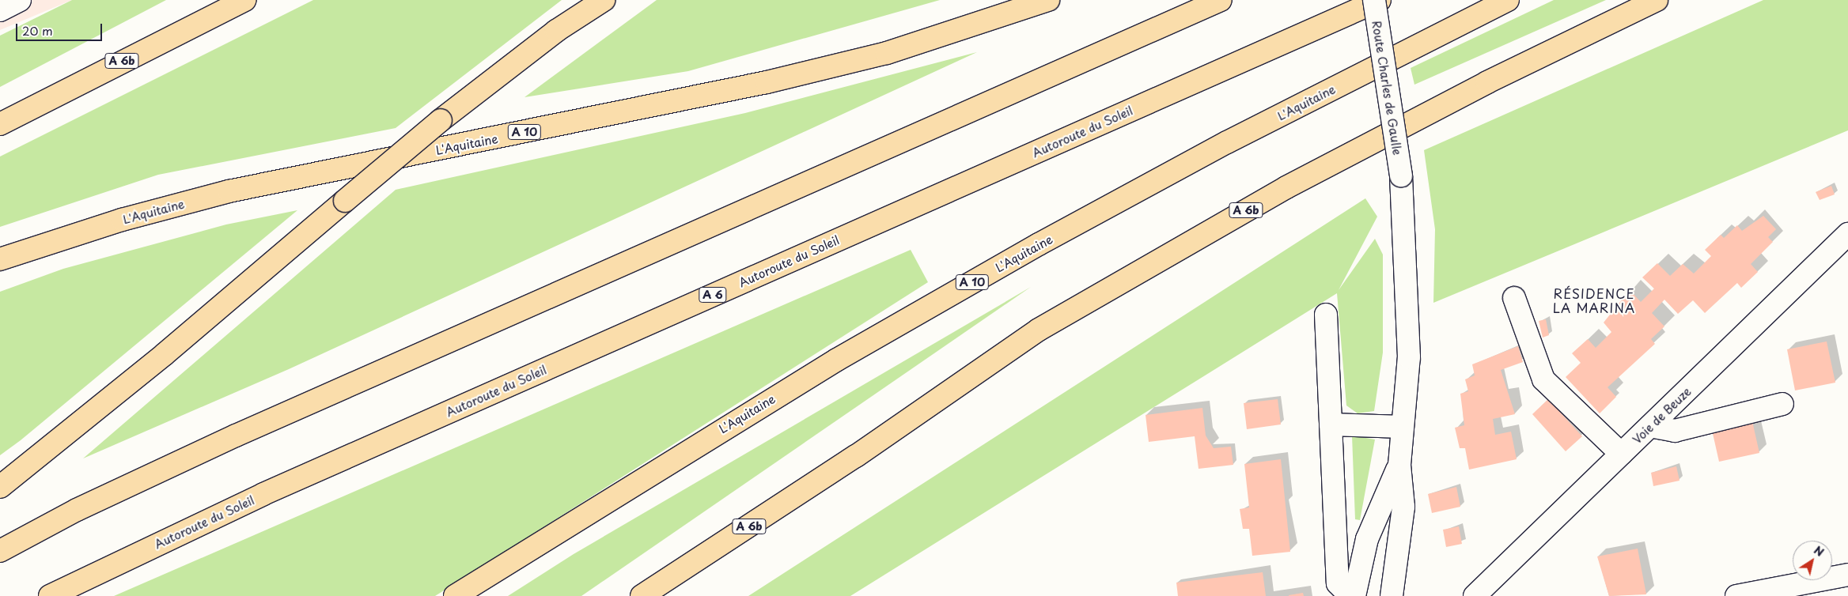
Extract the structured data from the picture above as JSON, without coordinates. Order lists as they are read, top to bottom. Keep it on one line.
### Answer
{"streets":{"highway":["A 6b","L'Aquitaine","Autoroute du Soleil","A 10","A 6"],"street":["Route Charles de Gaulle","Voie de Beuze"]},"districts":["RÉSIDENCE LA MARINA"],"scale_bar":"20 m","north":"top right"}
